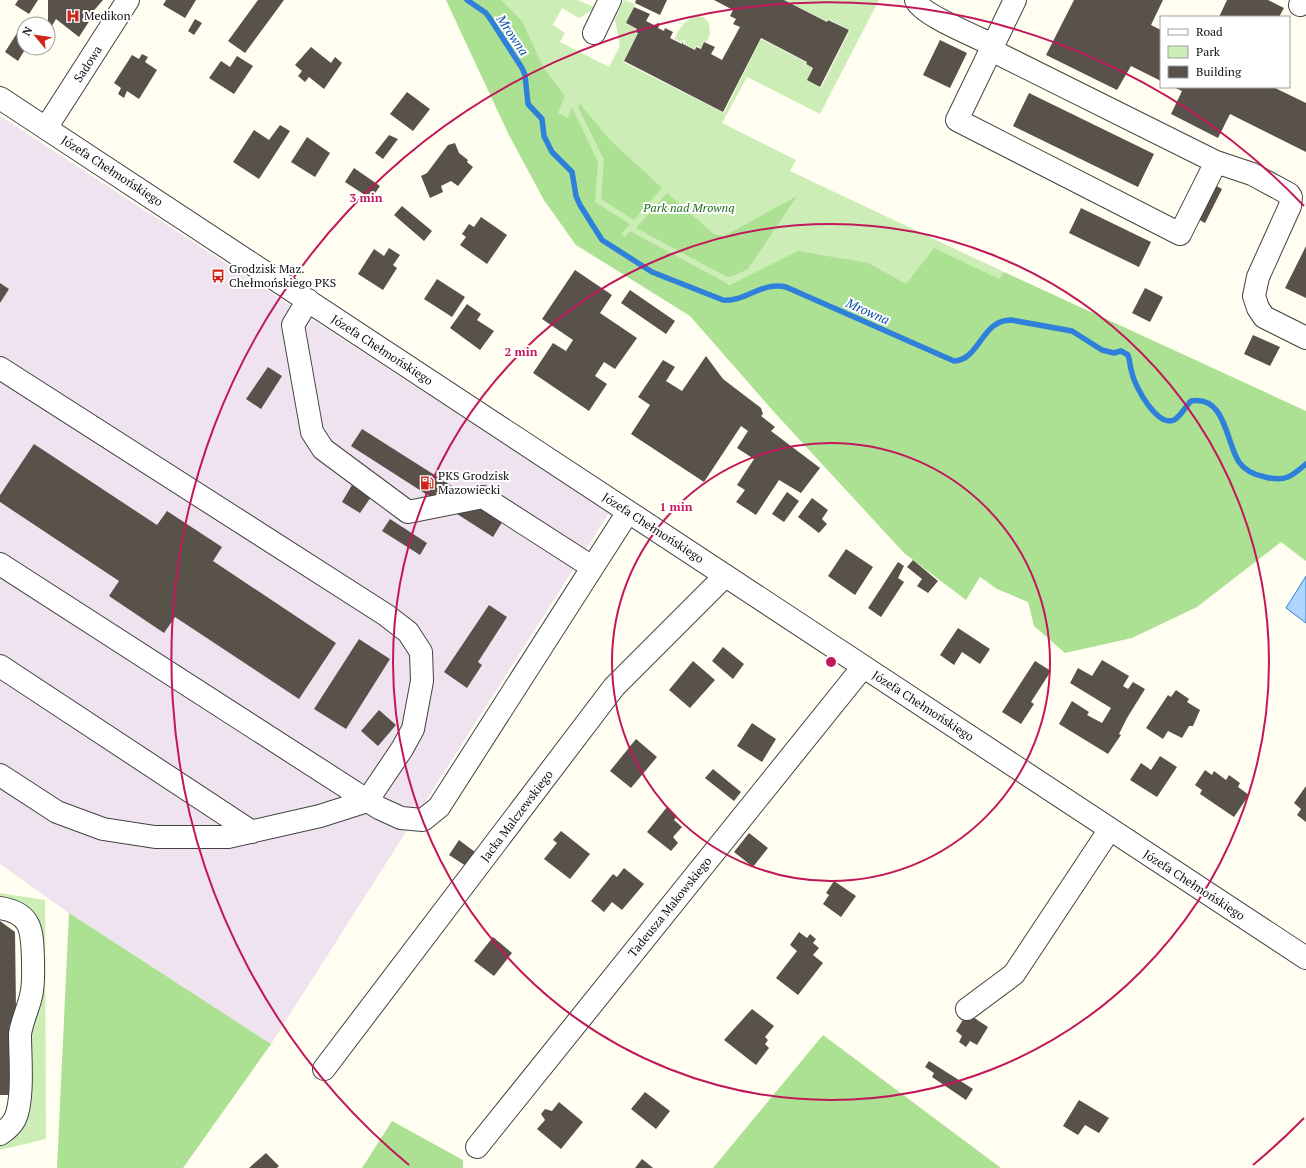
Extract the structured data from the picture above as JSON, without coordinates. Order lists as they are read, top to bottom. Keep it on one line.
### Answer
{"streets":{"street":["Sadowa","Józefa Chełmońskiego","Jacka Malczewskiego","Tadeusza Makowskiego"]},"crossings":[["Sadowa","Józefa Chełmońskiego"],["Józefa Chełmońskiego","Jacka Malczewskiego"],["Józefa Chełmońskiego","Tadeusza Makowskiego"]],"water":["Mrowna"],"parks":["Park nad Mrowną"],"places":{"hospital":["Medikon"],"bus stop":["Grodzisk Maz. Chełmońskiego PKS"],"fuel station":["PKS Grodzisk Mazowiecki"]},"legend":["Road","Park","Building"],"north":"top left","rings":["3 min","2 min","1 min"]}
